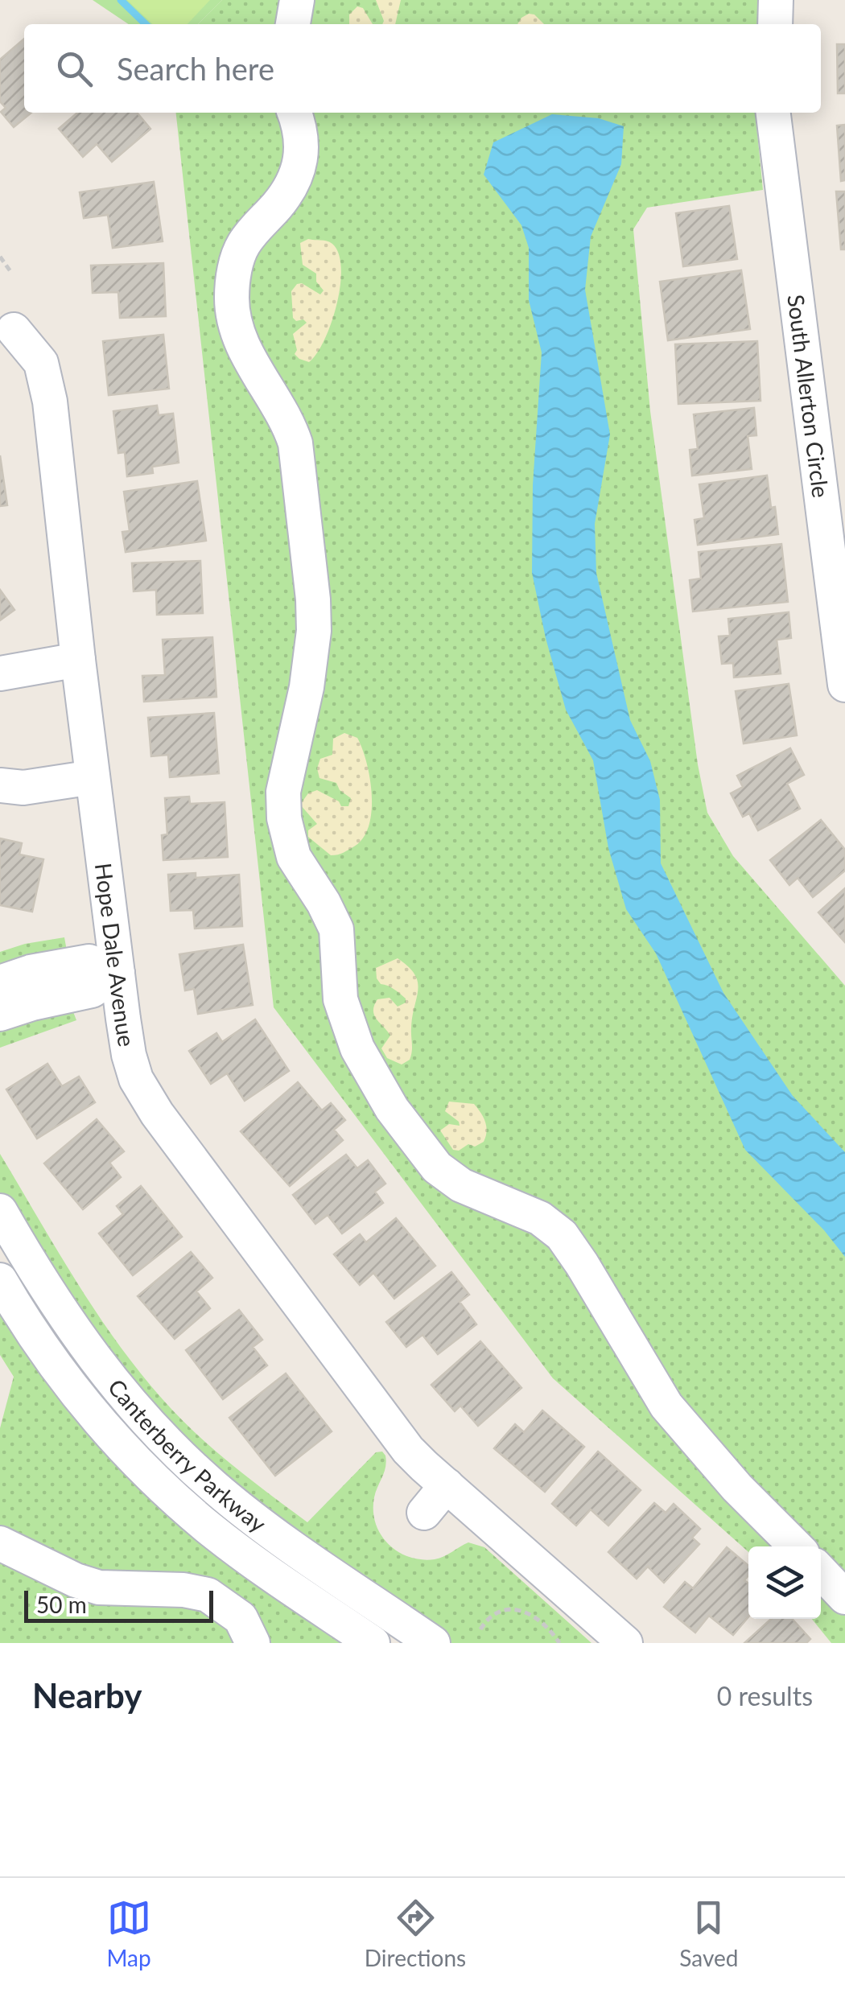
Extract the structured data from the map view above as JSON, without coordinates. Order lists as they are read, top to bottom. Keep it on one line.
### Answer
{"streets":{"street":["South Allerton Circle","Hope Dale Avenue","Canterberry Parkway"]},"scale_bar":"50 m","page":{"search":"Search here","scale":"50 m","heading":["Nearby","0 results"],"nav":["Map","Directions","Saved"]}}
